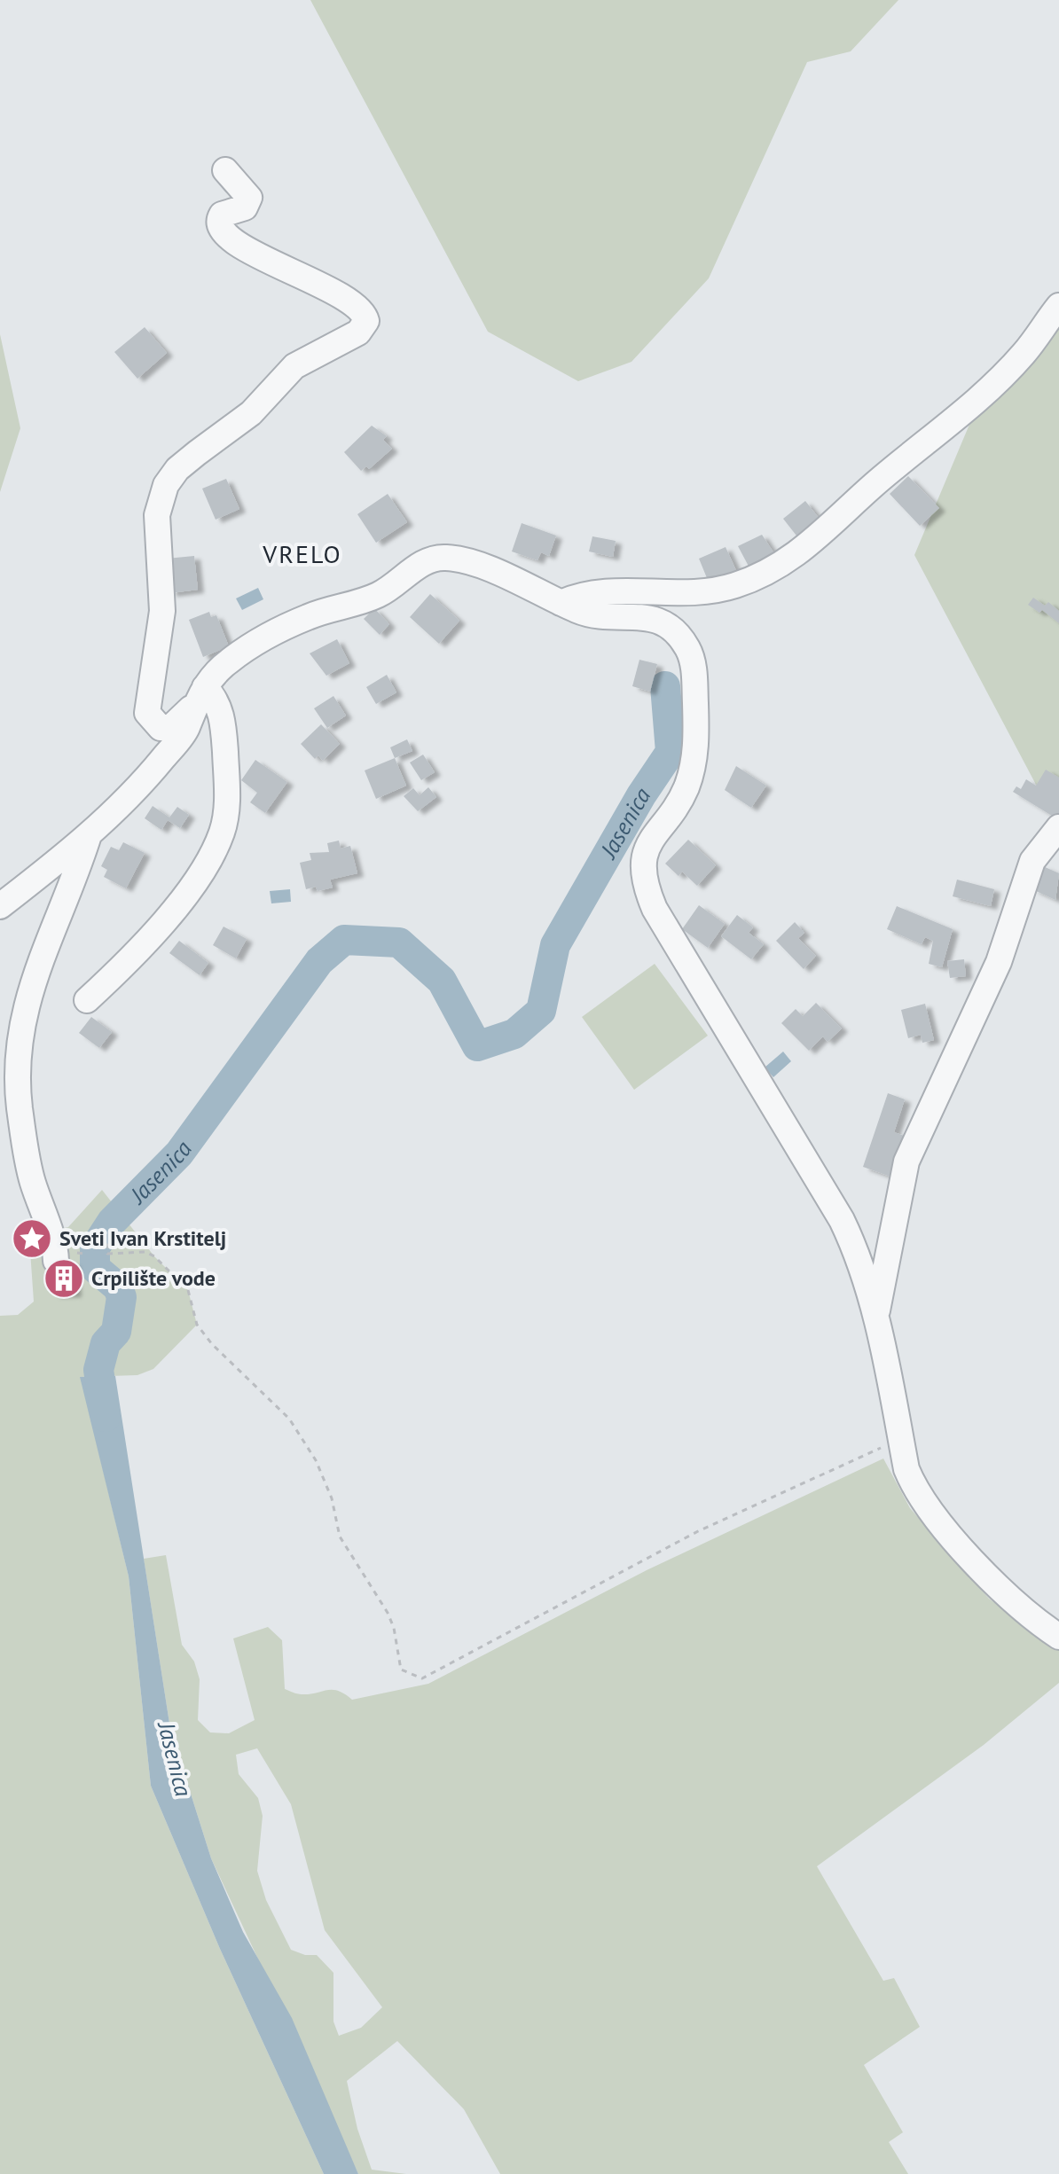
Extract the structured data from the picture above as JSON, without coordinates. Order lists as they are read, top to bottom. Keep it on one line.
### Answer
{"districts":["VRELO"],"water":["Jasenica"],"places":{"place":["Sveti Ivan Krstitelj"],"building":["Crpilište vode"]}}
